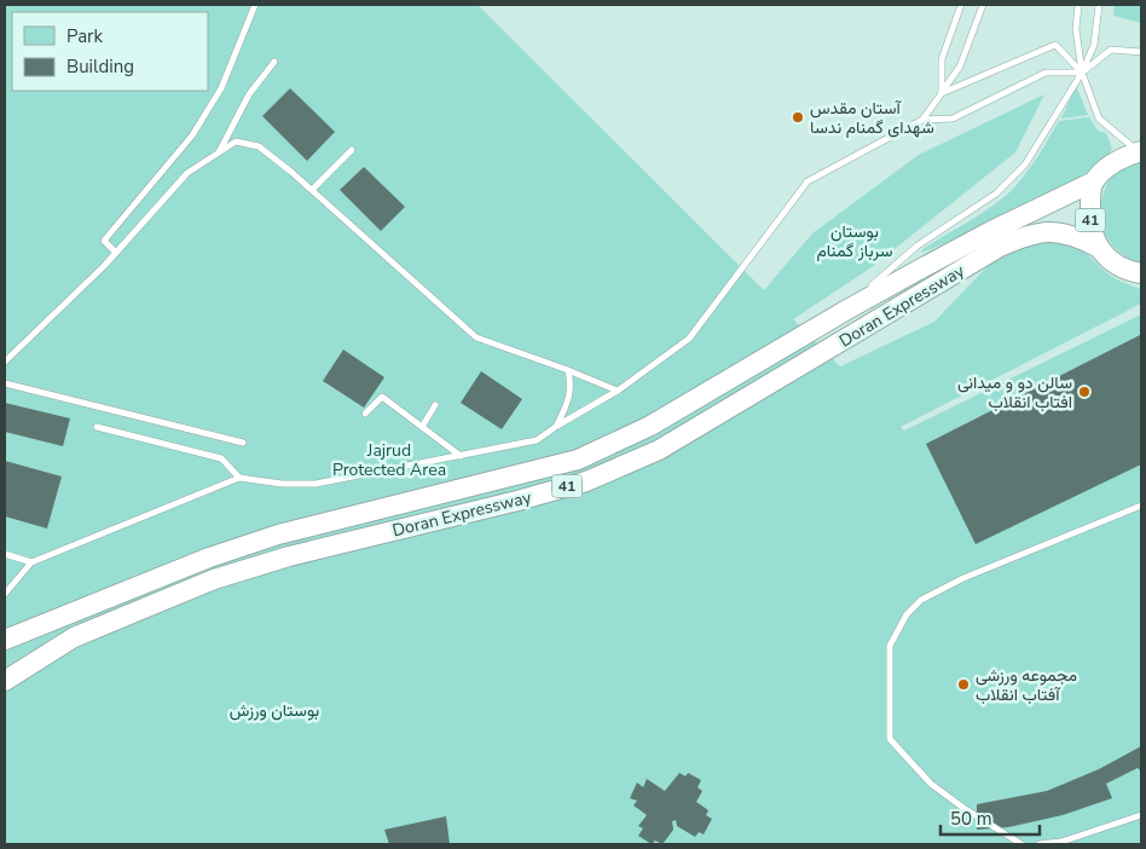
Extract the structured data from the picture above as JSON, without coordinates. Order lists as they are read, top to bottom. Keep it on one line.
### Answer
{"streets":{"highway":["41","Doran Expressway"]},"crossings":[["41","Doran Expressway"]],"parks":["بوستان سرباز گمنام","Jajrud Protected Area","بوستان ورزش"],"places":["آستان مقدس شهدای گمنام ندسا","سالن دو و میدانی افتاب انقلاب","مجموعه ورزشی آفتاب انقلاب"],"legend":["Park","Building"],"scale_bar":"50 m"}
